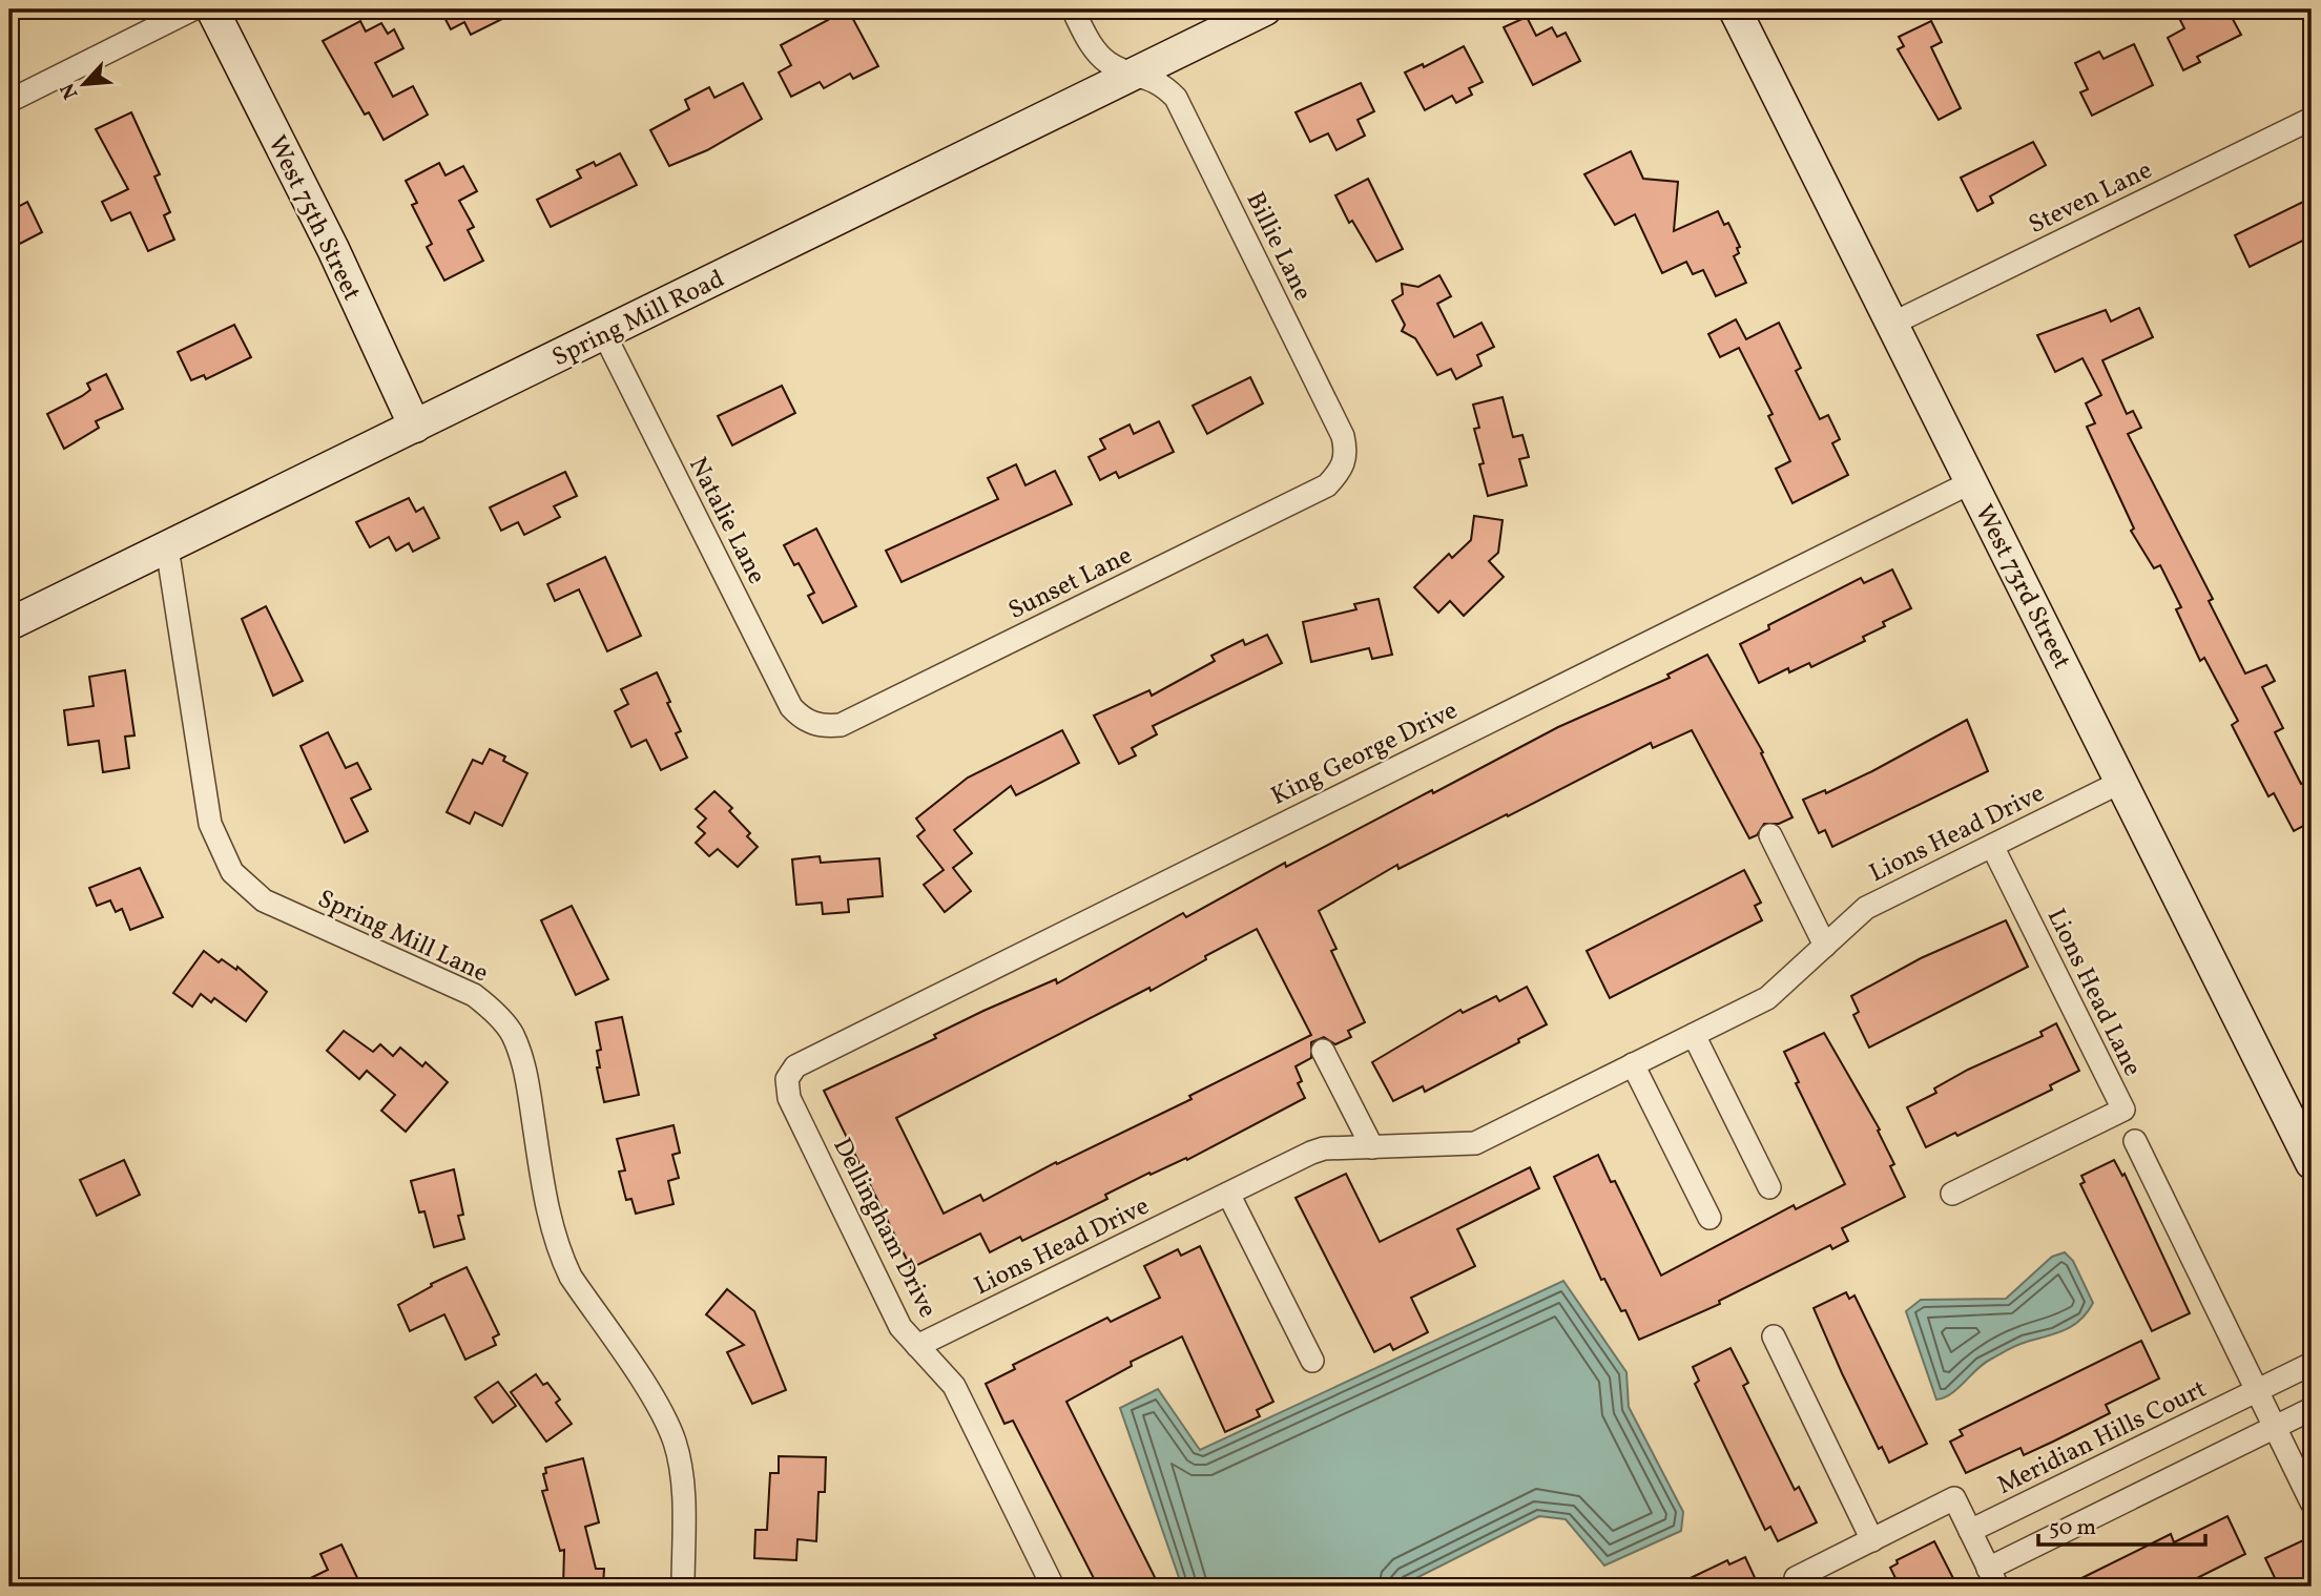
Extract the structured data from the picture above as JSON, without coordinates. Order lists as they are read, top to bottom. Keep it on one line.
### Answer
{"streets":{"street":["Steven Lane","West 75th Street","Billie Lane","Spring Mill Road","Natalie Lane","Sunset Lane","West 73rd Street","King George Drive","Lions Head Drive","Spring Mill Lane","Lions Head Lane","Dellingham Drive","Meridian Hills Court"]},"crossings":[["Steven Lane","West 73rd Street"],["West 75th Street","Spring Mill Road"],["Billie Lane","Spring Mill Road"],["Billie Lane","Sunset Lane"],["Spring Mill Road","Natalie Lane"],["Spring Mill Road","Spring Mill Lane"],["Natalie Lane","Sunset Lane"],["West 73rd Street","King George Drive"],["West 73rd Street","Lions Head Drive"],["King George Drive","Dellingham Drive"],["Lions Head Drive","Lions Head Lane"],["Lions Head Drive","Dellingham Drive"]],"scale_bar":"50 m","north":"bottom left"}
